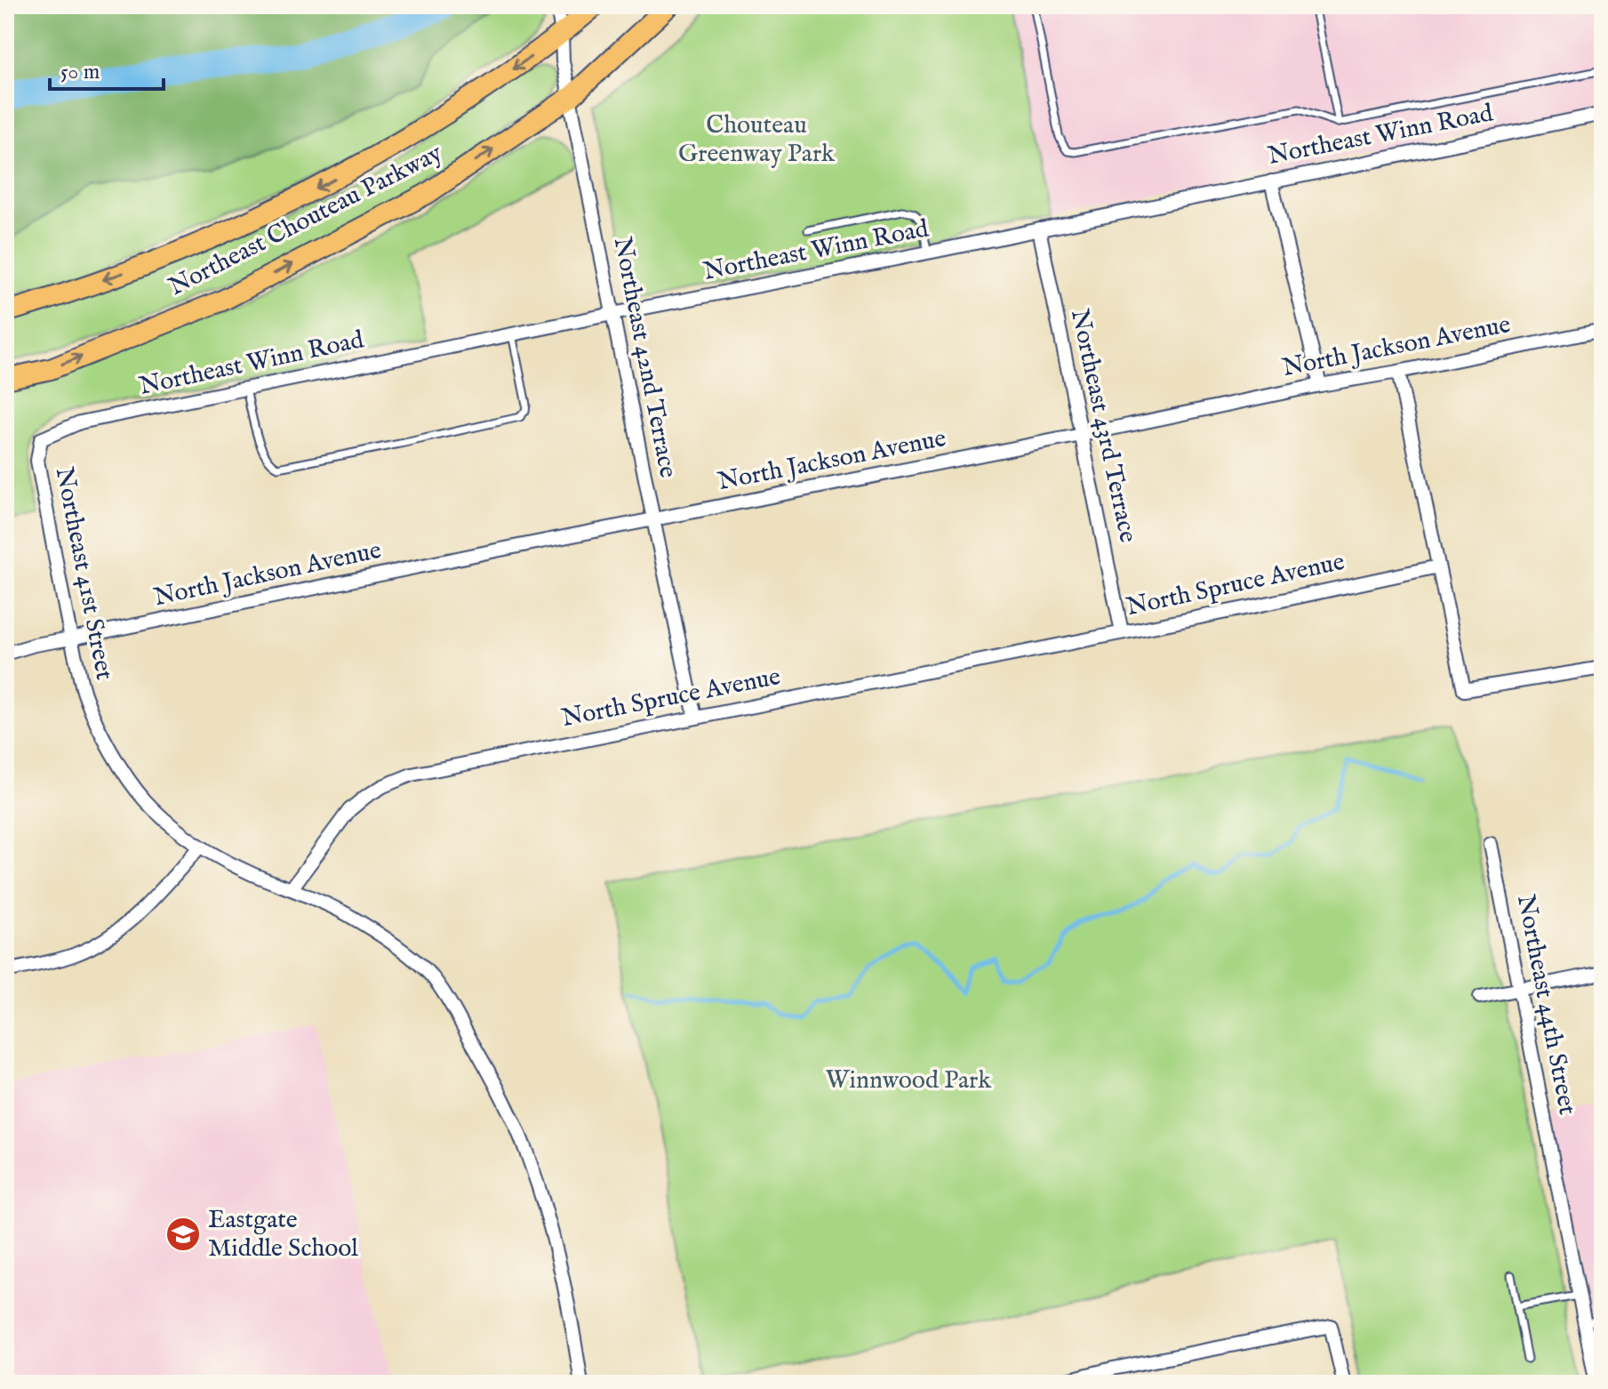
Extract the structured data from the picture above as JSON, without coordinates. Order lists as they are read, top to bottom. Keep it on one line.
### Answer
{"streets":{"main road":["Northeast Chouteau Parkway"],"street":["Northeast Winn Road","North Jackson Avenue","Northeast 42nd Terrace","Northeast 43rd Terrace","Northeast 41st Street","North Spruce Avenue","Northeast 44th Street"]},"crossings":[["Northeast Winn Road","Northeast 42nd Terrace"],["Northeast Winn Road","Northeast 43rd Terrace"],["Northeast Winn Road","Northeast 41st Street"],["Northeast Chouteau Parkway","Northeast 42nd Terrace"],["North Jackson Avenue","Northeast 42nd Terrace"],["North Jackson Avenue","Northeast 43rd Terrace"],["North Jackson Avenue","Northeast 41st Street"],["Northeast 42nd Terrace","North Spruce Avenue"],["Northeast 43rd Terrace","North Spruce Avenue"]],"parks":["Chouteau Greenway Park","Winnwood Park"],"places":{"school or university":["Eastgate Middle School"]},"scale_bar":"50 m"}
